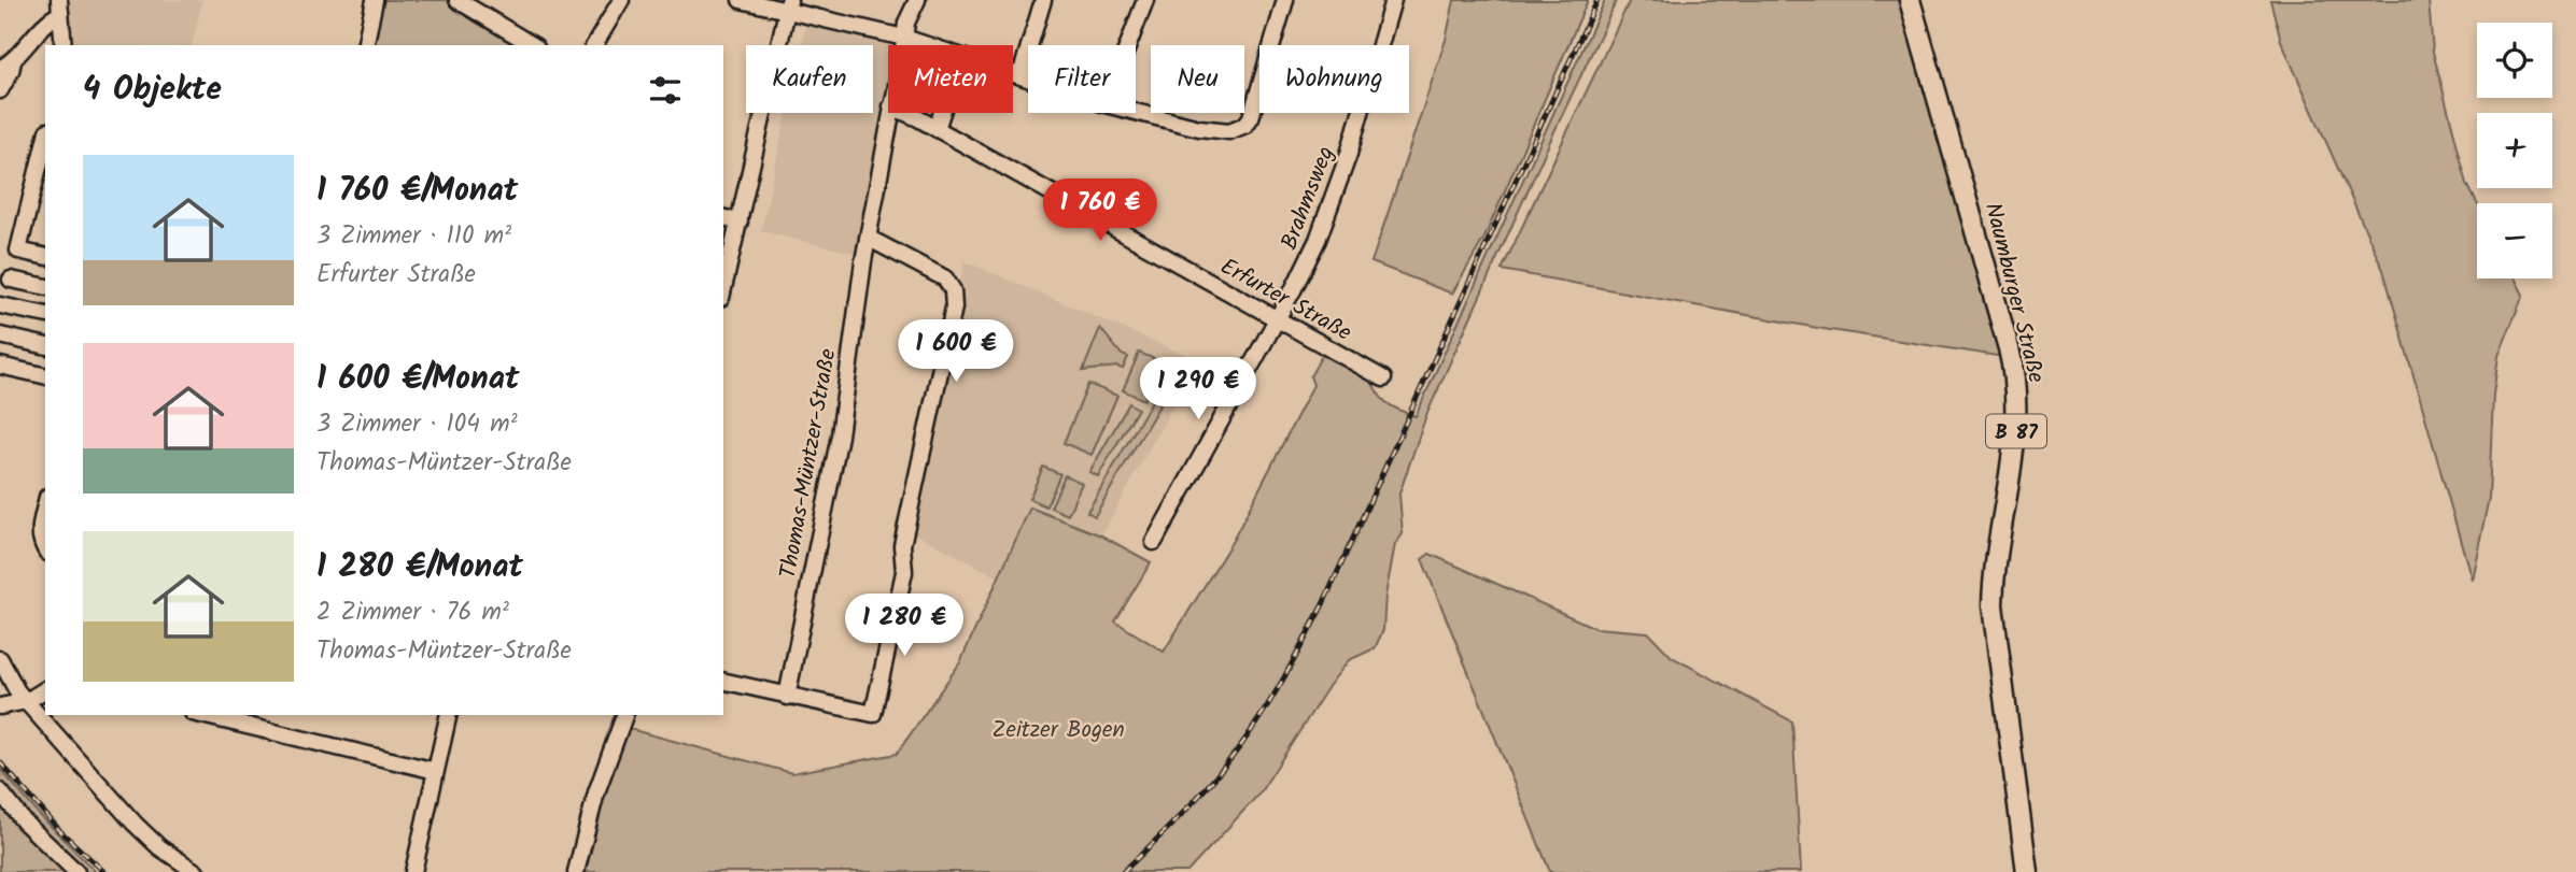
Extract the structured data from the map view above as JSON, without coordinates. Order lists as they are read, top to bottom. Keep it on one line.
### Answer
{"streets":{"main road":["Naumburger Straße","B 87"],"street":["Brahmsweg","Erfurter Straße","Thomas-Müntzer-Straße"]},"crossings":[["Brahmsweg","Erfurter Straße"]],"parks":["Zeitzer Bogen"],"page":{"map_buttons":["+","−"],"chip":["Kaufen","Mieten","Filter","Neu","Wohnung"],"heading":"4 Objekte","list":[{"name":"1 760 €/Monat","note":"3 Zimmer · 110 m² · Erfurter Straße"},{"name":"1 600 €/Monat","note":"3 Zimmer · 104 m² · Thomas-Müntzer-Straße"},{"name":"1 280 €/Monat","note":"2 Zimmer · 76 m² · Thomas-Müntzer-Straße"}],"price":["1 760 €","1 600 €","1 290 €","1 280 €"]}}
